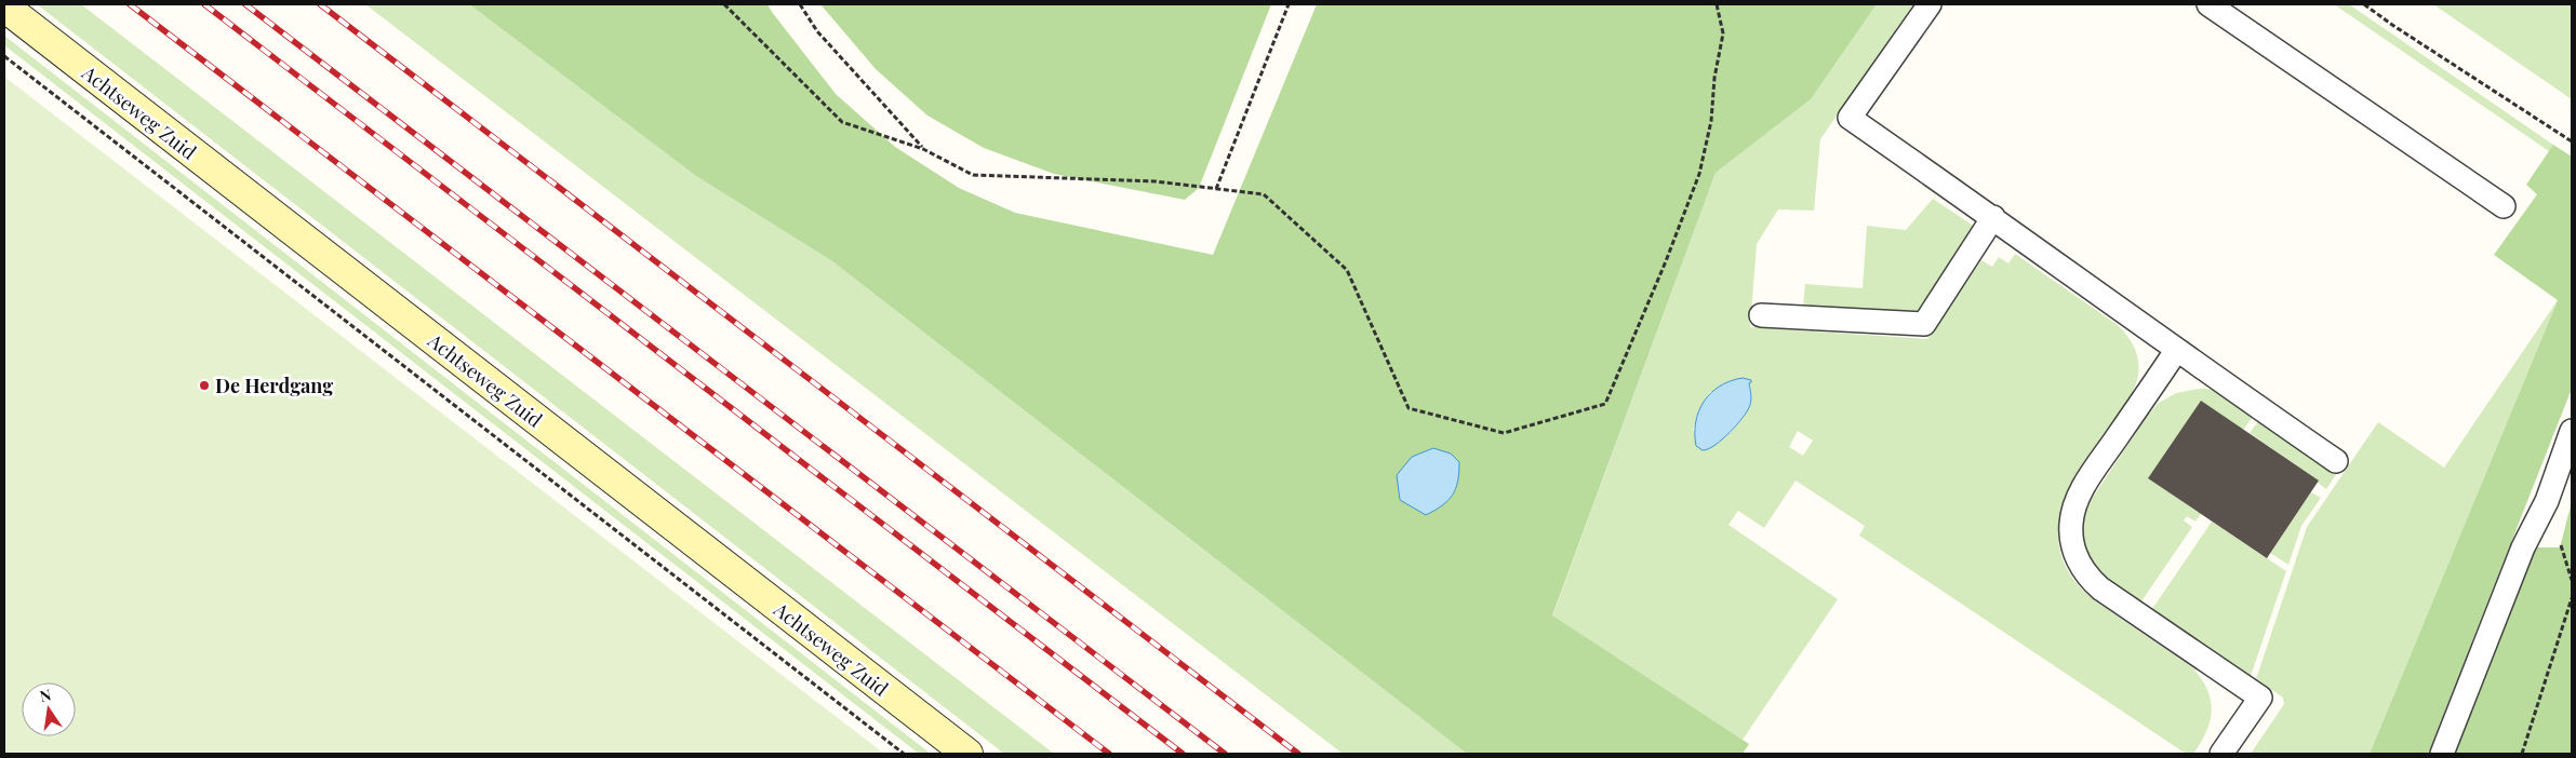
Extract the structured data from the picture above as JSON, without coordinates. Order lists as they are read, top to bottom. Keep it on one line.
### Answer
{"streets":{"street":["Achtseweg Zuid"]},"places":["De Herdgang"],"north":"top"}
